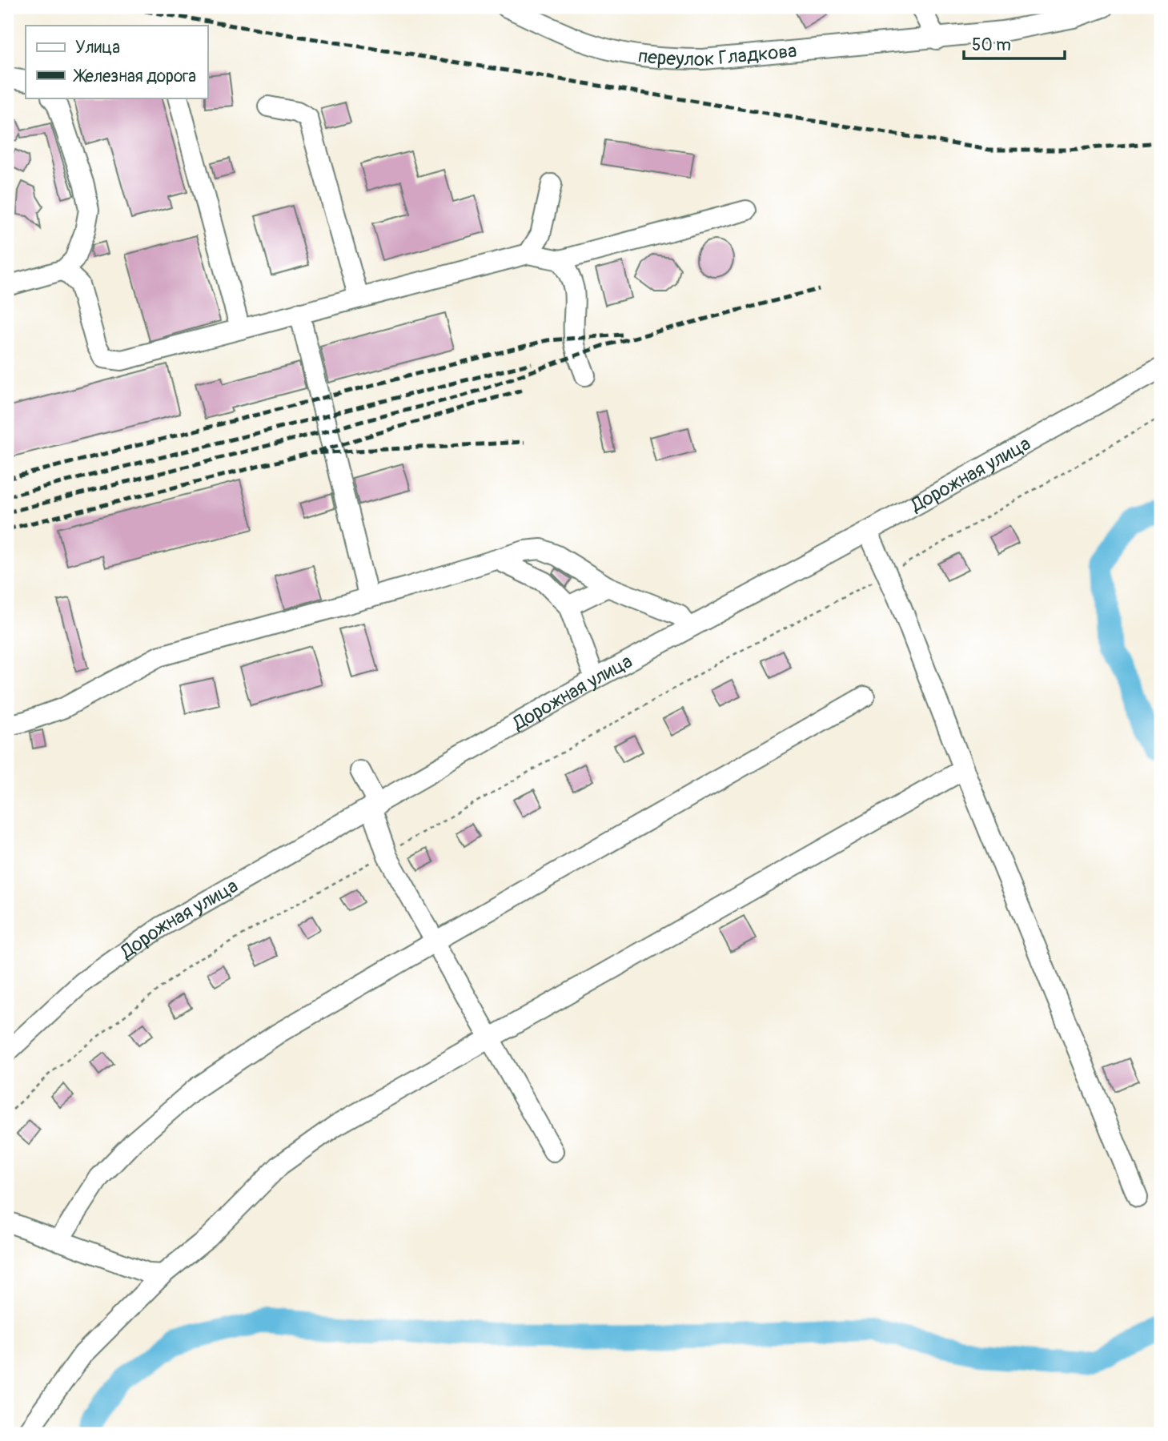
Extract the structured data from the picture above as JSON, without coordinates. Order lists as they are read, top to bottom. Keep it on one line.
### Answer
{"streets":{"street":["переулок Гладкова","Дорожная улица"]},"legend":["Улица","Железная дорога"],"scale_bar":"50 m"}
